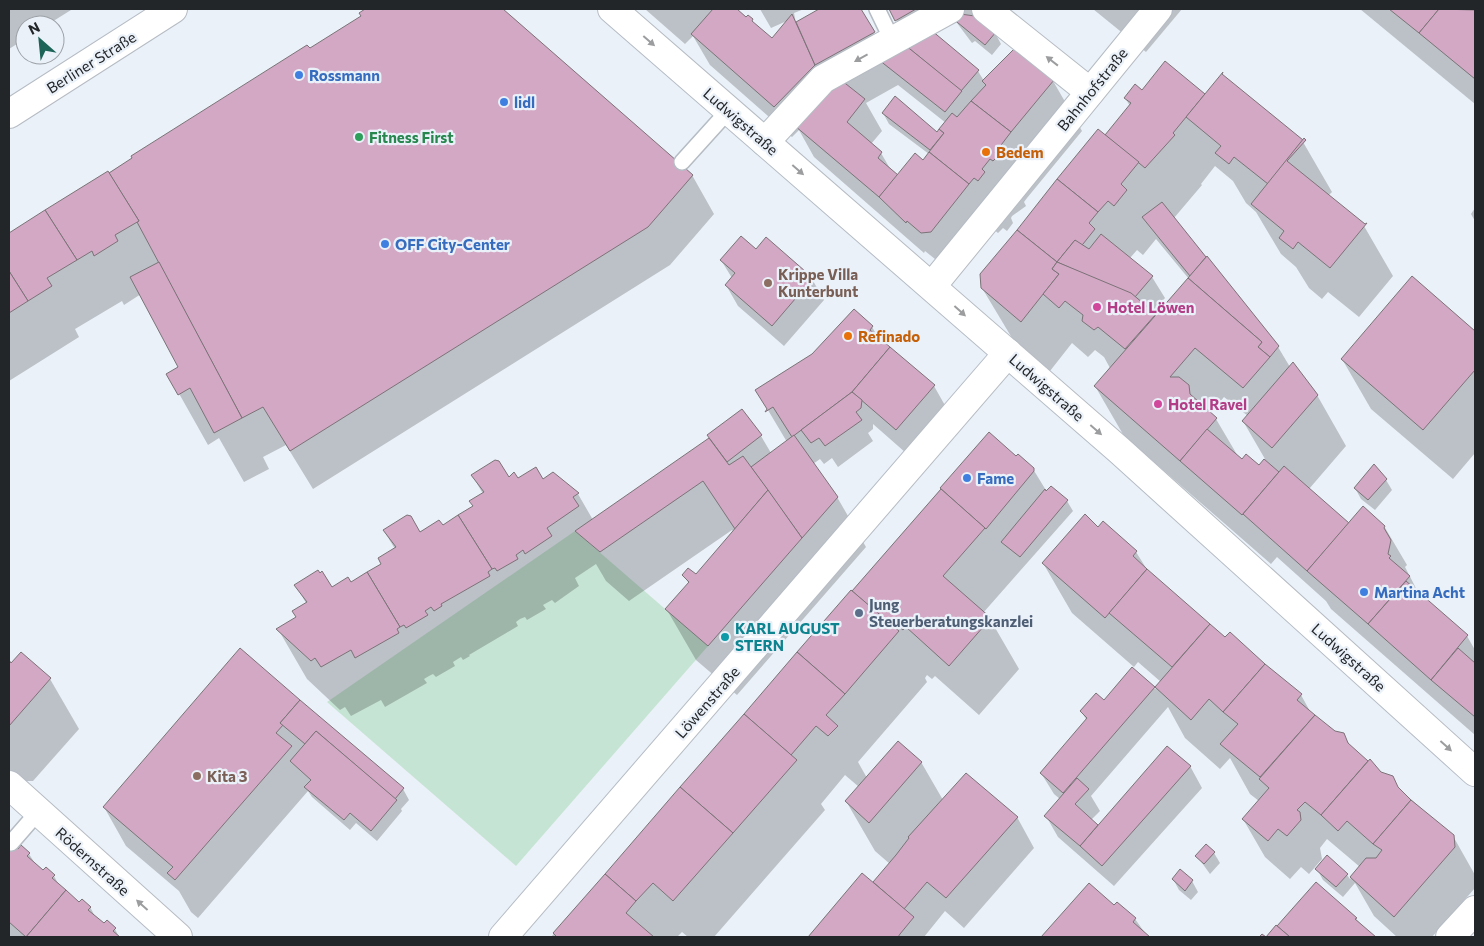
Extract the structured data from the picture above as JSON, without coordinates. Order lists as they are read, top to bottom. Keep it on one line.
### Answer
{"streets":{"street":["Berliner Straße","Bahnhofstraße","Ludwigstraße","Löwenstraße","Rödernstraße"]},"crossings":[["Bahnhofstraße","Ludwigstraße"],["Ludwigstraße","Löwenstraße"]],"one_way":["Ludwigstraße","Rödernstraße"],"places":["Rossmann","lidl","Fitness First","Bedem","OFF City-Center","Krippe Villa Kunterbunt","Hotel Löwen","Refinado","Hotel Ravel","Fame","Martina Acht","Jung Steuerberatungskanzlei","KARL AUGUST STERN","Kita 3"],"north":"top left"}
